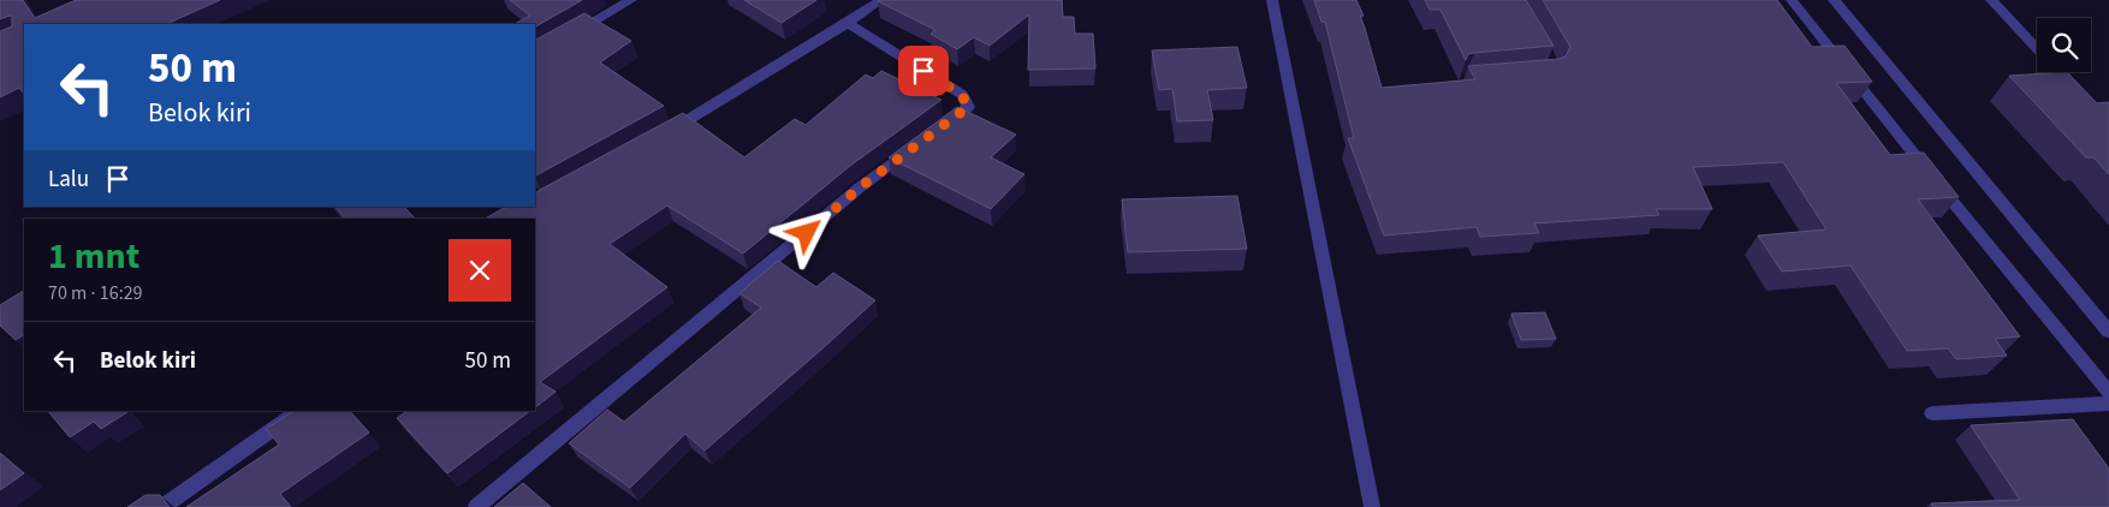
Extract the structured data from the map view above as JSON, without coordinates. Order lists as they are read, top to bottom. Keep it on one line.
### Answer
{"page":{"turn":["50 m","Belok kiri"],"then":"Lalu","heading":["1 mnt","70 m · 16:29"],"list":[{"name":"Belok kiri","value":"50 m"}]}}
